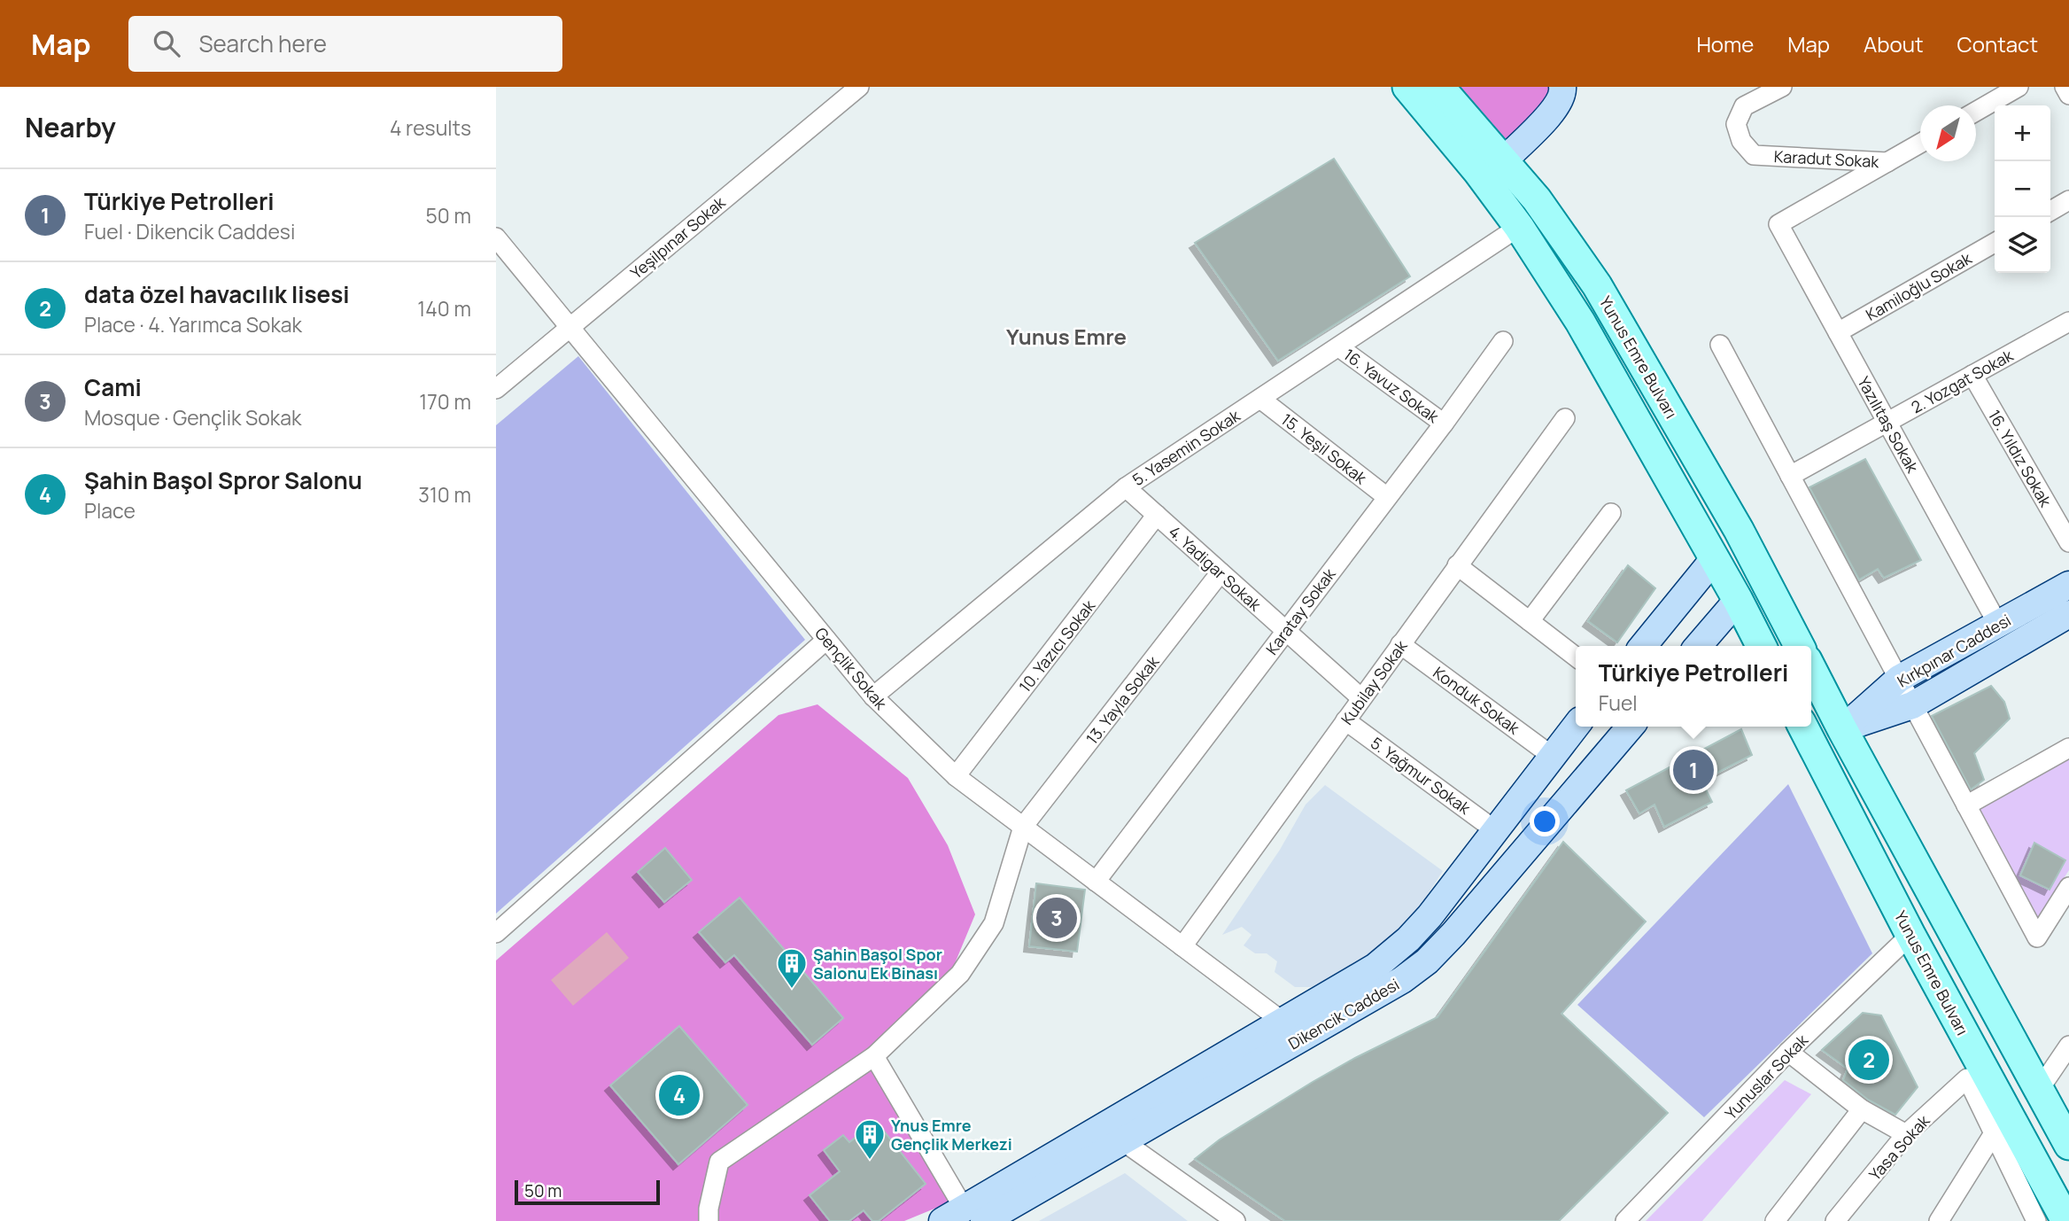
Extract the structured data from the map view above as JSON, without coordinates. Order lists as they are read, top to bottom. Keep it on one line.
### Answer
{"streets":{"main road":["Yunus Emre Bulvarı","Kırkpınar Caddesi","Dikencik Caddesi"],"street":["Karadut Sokak","Yeşilpınar Sokak","Kamiloğlu Sokak","2. Yozgat Sokak","16. Yavuz Sokak","Yazılıtaş Sokak","5. Yasemin Sokak","15. Yeşil Sokak","16. Yıldız Sokak","4. Yadigar Sokak","Karatay Sokak","10. Yazıcı Sokak","Gençlik Sokak","Kubilay Sokak","13. Yayla Sokak","Konduk Sokak","5. Yağmur Sokak","Yunuslar Sokak","Yasa Sokak"]},"crossings":[["Karadut Sokak","Yazılıtaş Sokak"],["Yeşilpınar Sokak","Gençlik Sokak"],["Kamiloğlu Sokak","Yazılıtaş Sokak"],["Yunus Emre Bulvarı","5. Yasemin Sokak"],["Yunus Emre Bulvarı","Yunuslar Sokak"],["2. Yozgat Sokak","Yazılıtaş Sokak"],["2. Yozgat Sokak","16. Yıldız Sokak"],["16. Yavuz Sokak","5. Yasemin Sokak"],["16. Yavuz Sokak","Karatay Sokak"],["Yazılıtaş Sokak","Kırkpınar Caddesi"],["5. Yasemin Sokak","15. Yeşil Sokak"],["5. Yasemin Sokak","4. Yadigar Sokak"],["5. Yasemin Sokak","Gençlik Sokak"],["15. Yeşil Sokak","Karatay Sokak"],["4. Yadigar Sokak","Karatay Sokak"],["4. Yadigar Sokak","10. Yazıcı Sokak"],["4. Yadigar Sokak","Kubilay Sokak"],["4. Yadigar Sokak","13. Yayla Sokak"],["Karatay Sokak","Gençlik Sokak"],["10. Yazıcı Sokak","Gençlik Sokak"],["Gençlik Sokak","Kubilay Sokak"],["Gençlik Sokak","13. Yayla Sokak"],["Gençlik Sokak","Dikencik Caddesi"],["Kubilay Sokak","Konduk Sokak"],["Kubilay Sokak","5. Yağmur Sokak"],["Konduk Sokak","Dikencik Caddesi"],["5. Yağmur Sokak","Dikencik Caddesi"]],"districts":["Yunus Emre"],"places":{"building":["Şahin Başol Spor Salonu Ek Binası","Ynus Emre Gençlik Merkezi"]},"scale_bar":"50 m","north":"bottom left","page":{"header":"Map","search":"Search here","nav":["Home","Map","About","Contact"],"heading":["Nearby","4 results"],"map_buttons":["+","−"],"list":[{"mark":"1","name":"Türkiye Petrolleri","note":"Fuel · Dikencik Caddesi","value":"50 m"},{"mark":"2","name":"data özel havacılık lisesi","note":"Place · 4. Yarımca Sokak","value":"140 m"},{"mark":"3","name":"Cami","note":"Mosque · Gençlik Sokak","value":"170 m"},{"mark":"4","name":"Şahin Başol Spror Salonu","note":"Place","value":"310 m"}],"popup":["Türkiye Petrolleri","Fuel"],"pins":["1","3","2","4"],"scale":"50 m"}}
